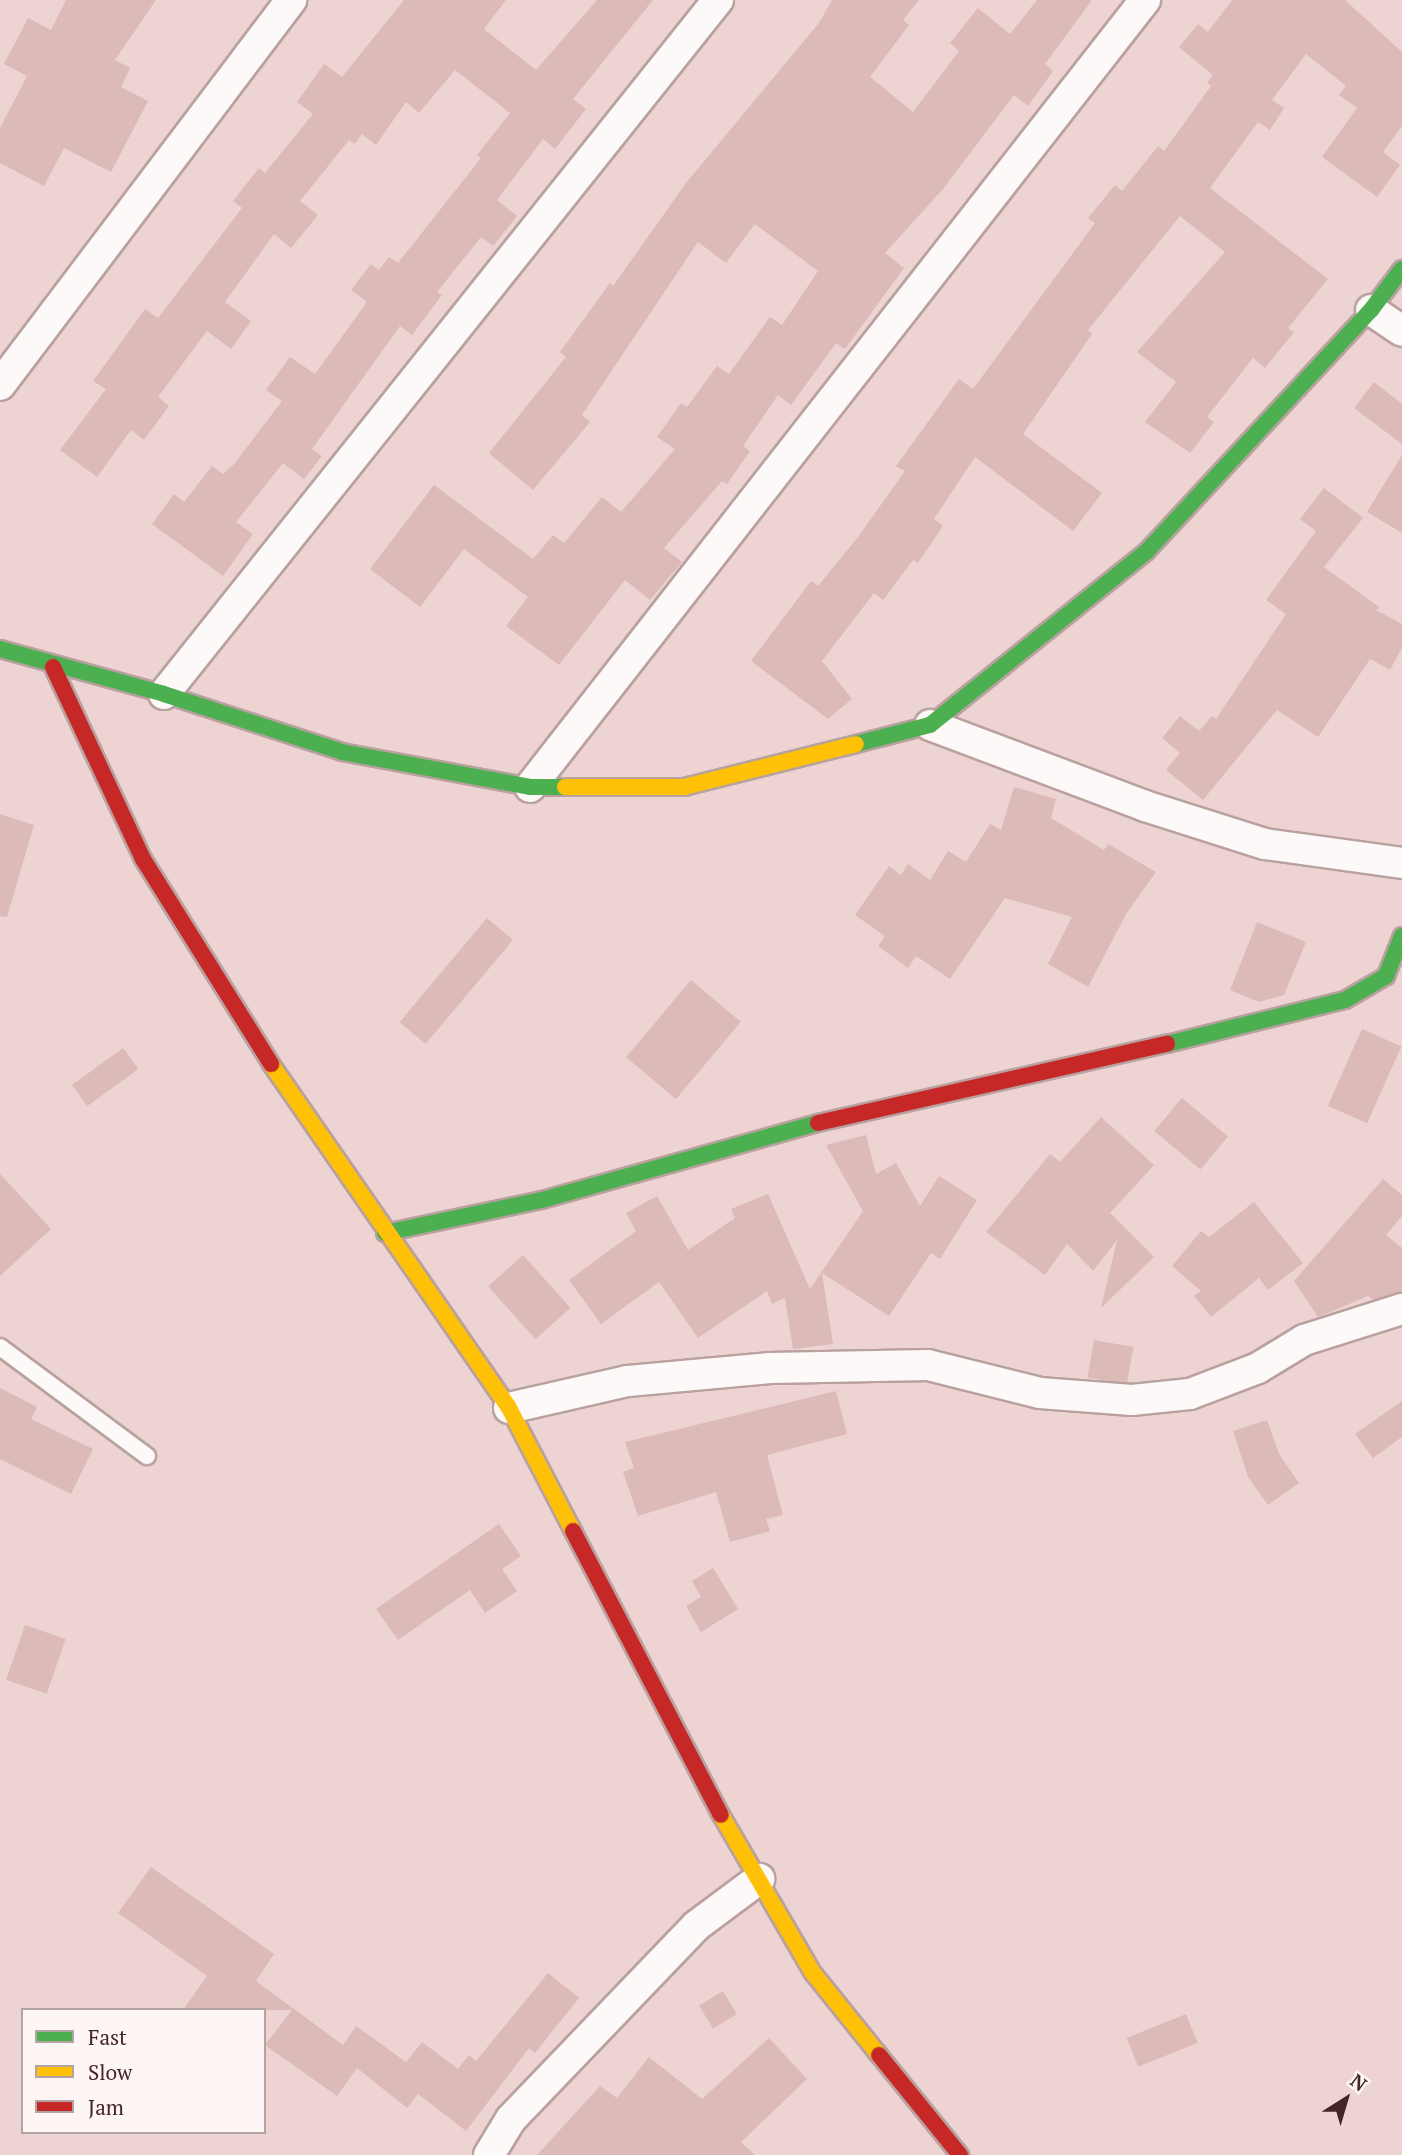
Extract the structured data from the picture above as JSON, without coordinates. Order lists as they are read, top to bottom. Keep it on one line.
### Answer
{"legend":["Fast","Slow","Jam"],"north":"top right"}
